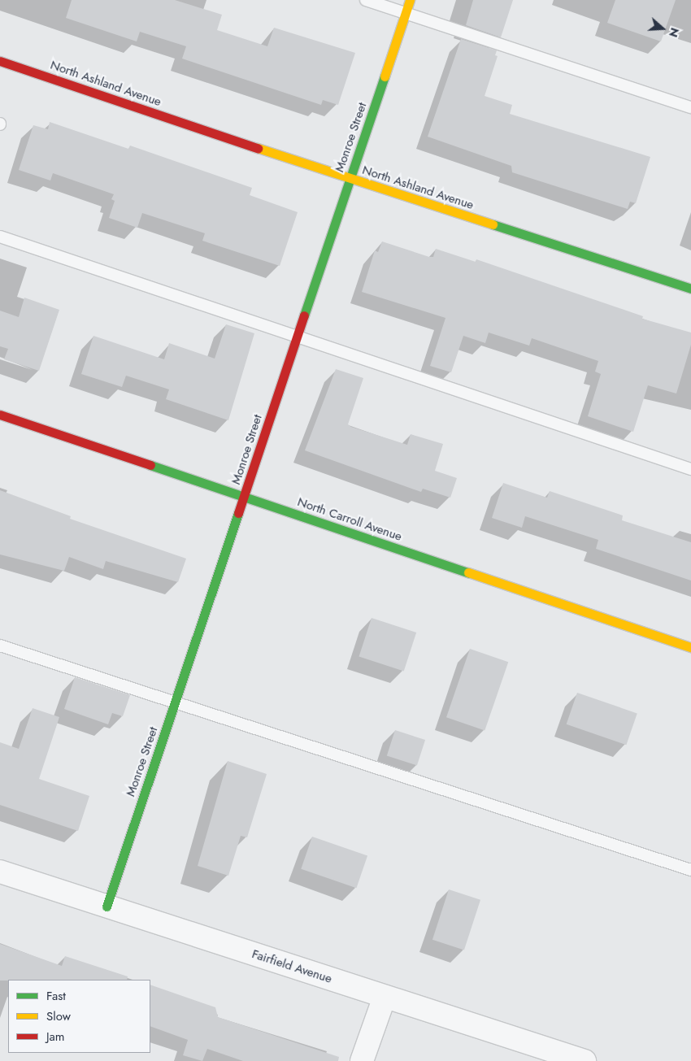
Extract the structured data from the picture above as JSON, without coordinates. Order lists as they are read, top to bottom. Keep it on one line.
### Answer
{"streets":{"street":["North Ashland Avenue","Monroe Street","North Carroll Avenue","Fairfield Avenue"]},"crossings":[["North Ashland Avenue","Monroe Street"],["Monroe Street","North Carroll Avenue"],["Monroe Street","Fairfield Avenue"]],"legend":["Fast","Slow","Jam"],"north":"right"}
